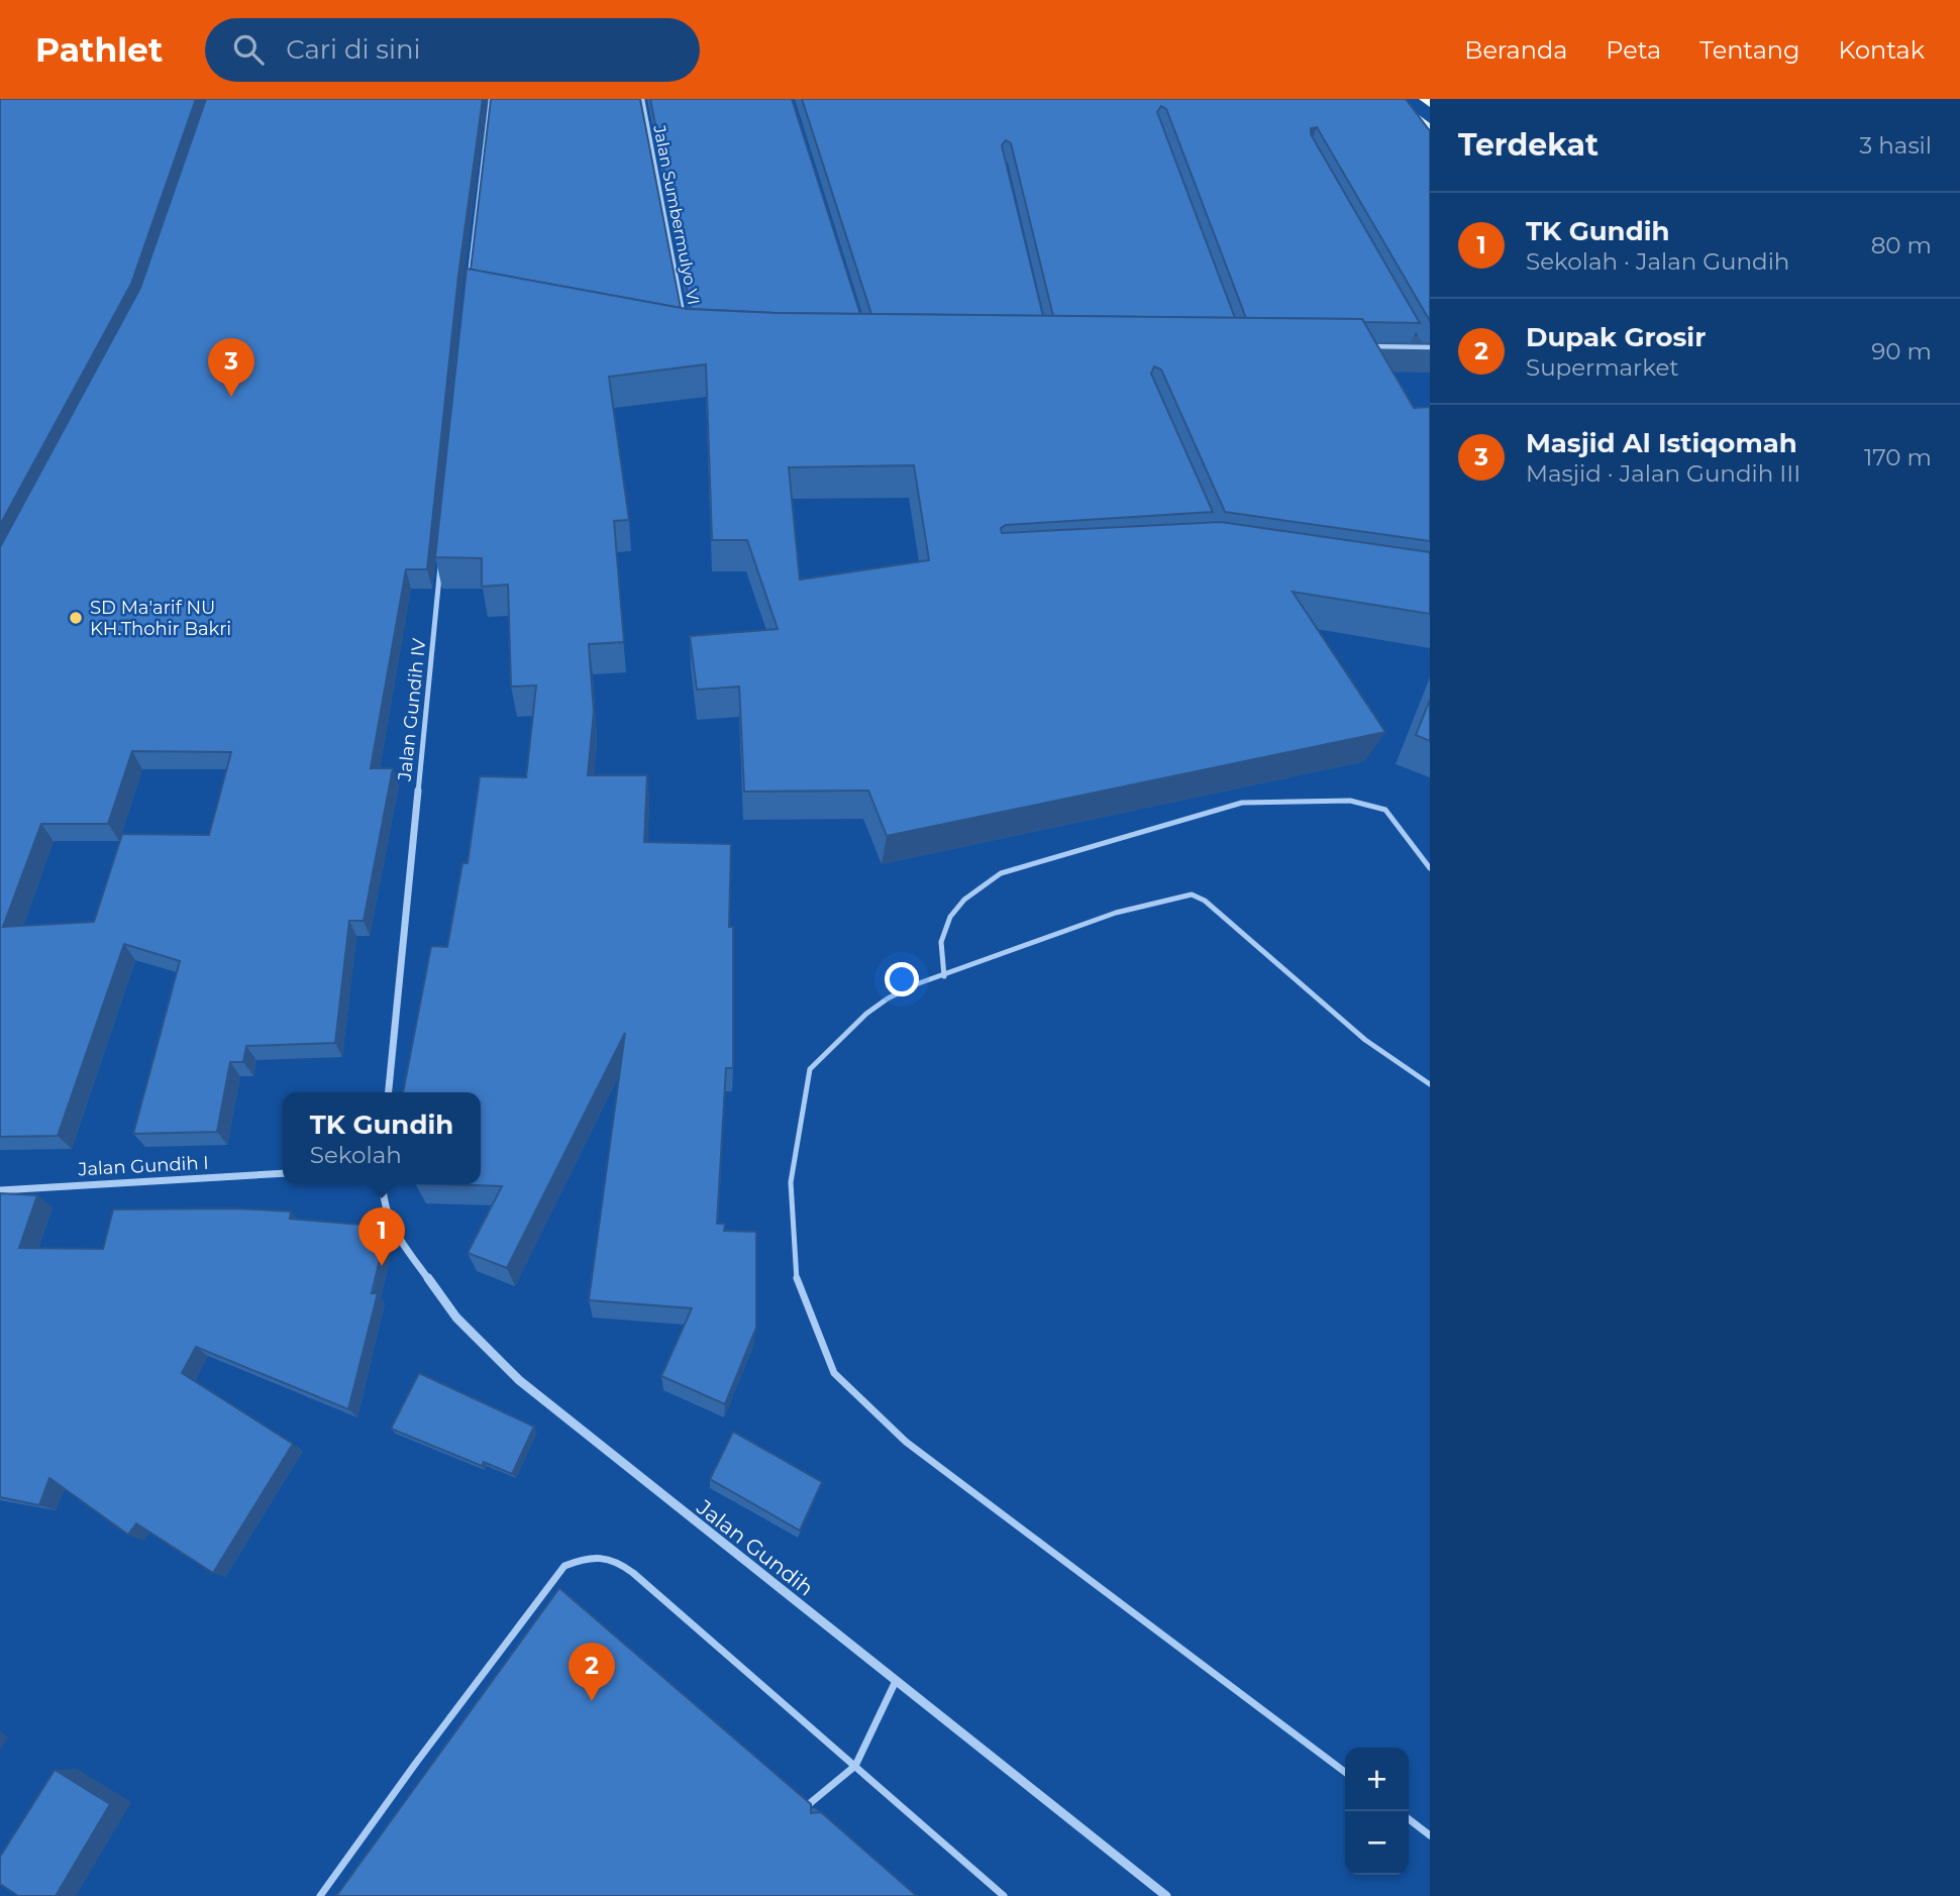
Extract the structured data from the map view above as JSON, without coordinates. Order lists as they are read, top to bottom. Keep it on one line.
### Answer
{"streets":{"street":["Jalan Sumbermulyo VI","Jalan Gundih IV","Jalan Gundih I","Jalan Gundih"]},"places":["SD Ma'arif NU KH.Thohir Bakri"],"page":{"header":"Pathlet","search":"Cari di sini","nav":["Beranda","Peta","Tentang","Kontak"],"heading":["Terdekat","3 hasil"],"list":[{"mark":"1","name":"TK Gundih","note":"Sekolah · Jalan Gundih","value":"80 m"},{"mark":"2","name":"Dupak Grosir","note":"Supermarket","value":"90 m"},{"mark":"3","name":"Masjid Al Istiqomah","note":"Masjid · Jalan Gundih III","value":"170 m"}],"pins":["3","1","2"],"popup":["TK Gundih","Sekolah"],"map_buttons":["+","−"]}}
